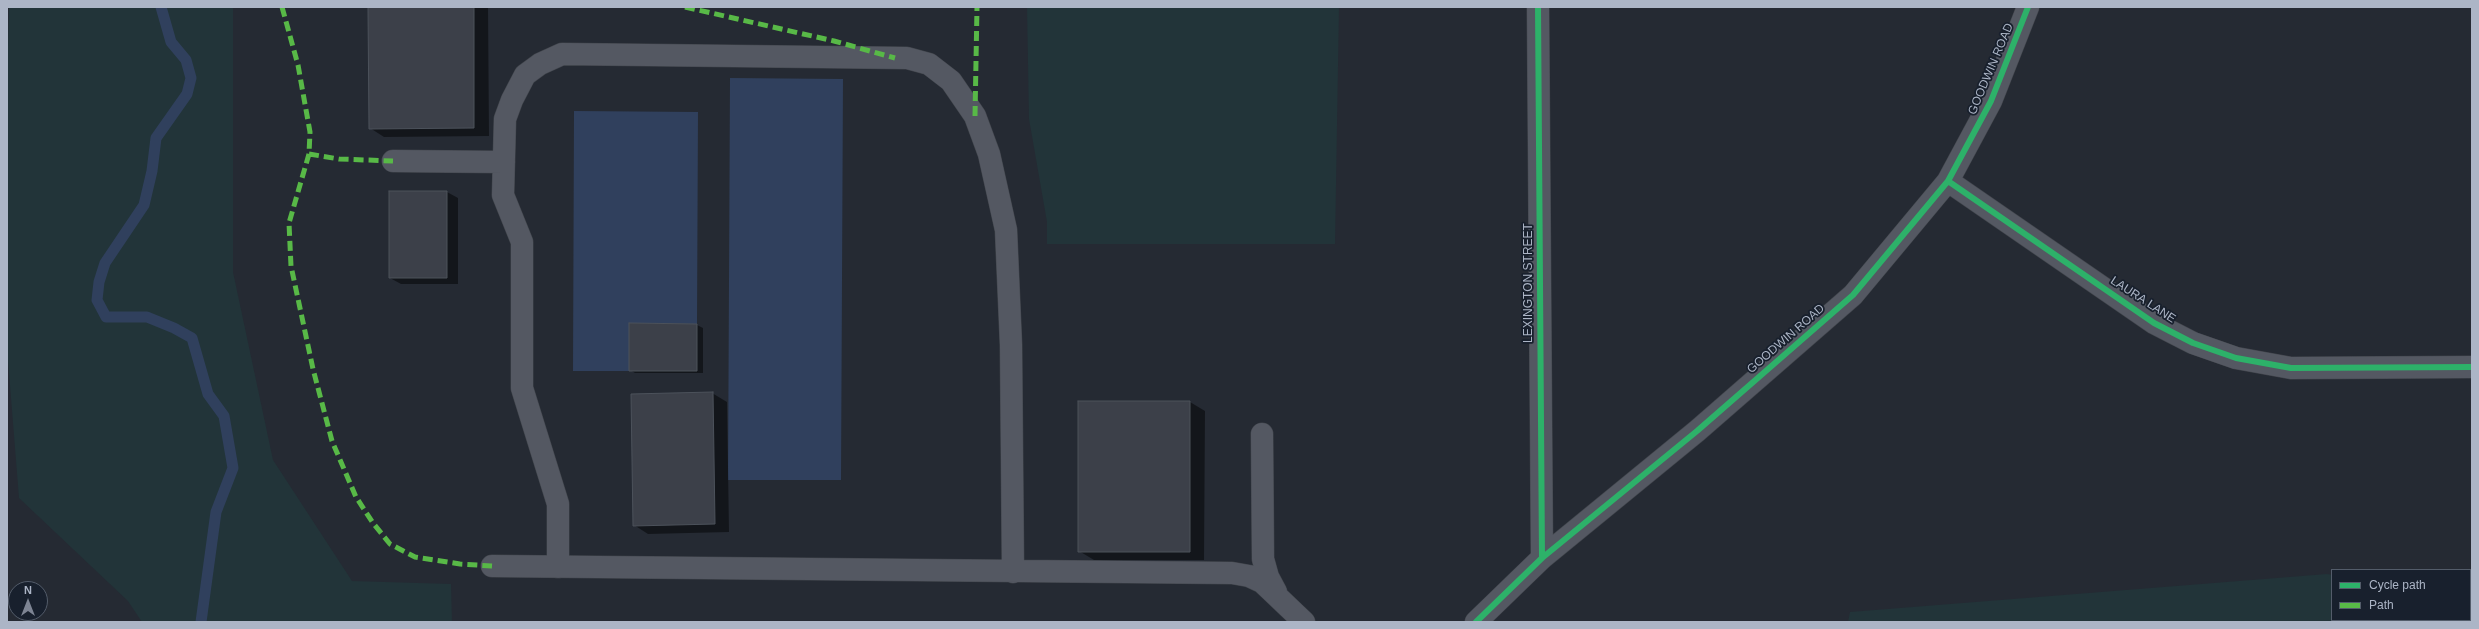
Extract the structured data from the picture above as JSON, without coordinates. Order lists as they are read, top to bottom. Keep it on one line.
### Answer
{"streets":{"street":["GOODWIN ROAD","LEXINGTON STREET","LAURA LANE"]},"crossings":[["GOODWIN ROAD","LEXINGTON STREET"],["GOODWIN ROAD","LAURA LANE"]],"legend":["Cycle path","Path"],"north":"top"}
